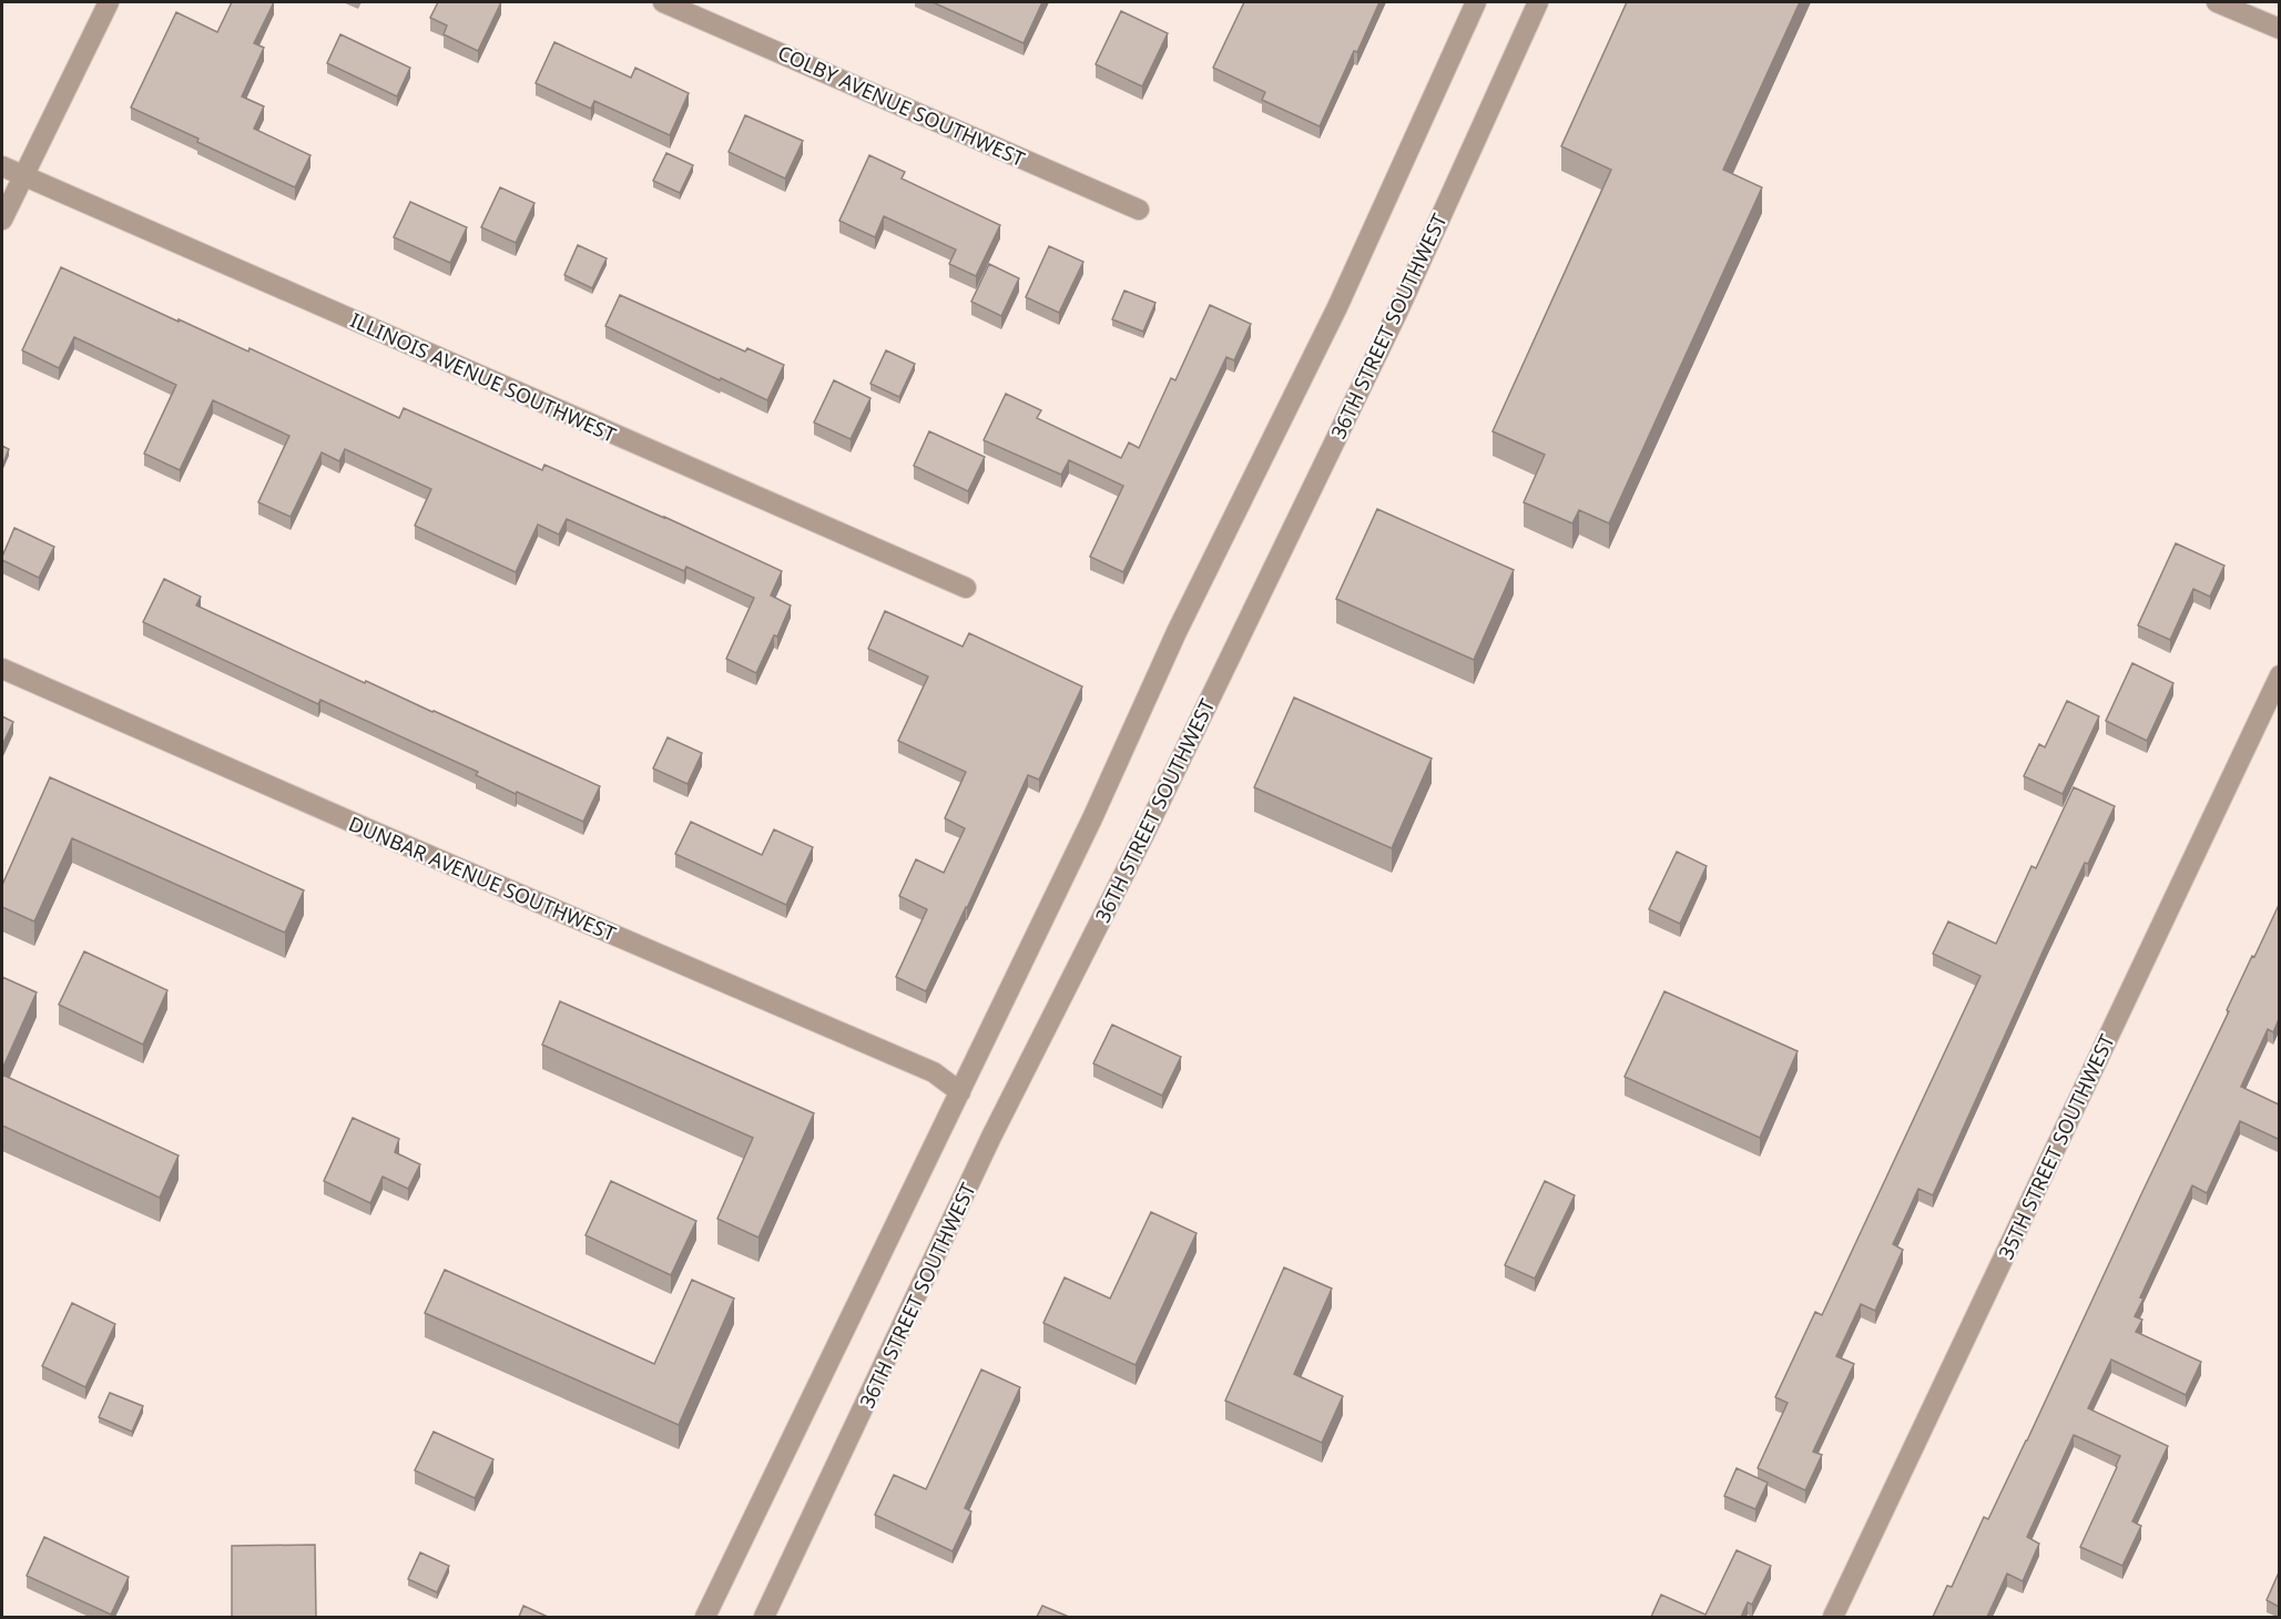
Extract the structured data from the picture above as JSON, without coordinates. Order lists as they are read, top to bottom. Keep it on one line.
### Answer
{"streets":{"street":["COLBY AVENUE SOUTHWEST","36TH STREET SOUTHWEST","ILLINOIS AVENUE SOUTHWEST","DUNBAR AVENUE SOUTHWEST","35TH STREET SOUTHWEST"]}}
